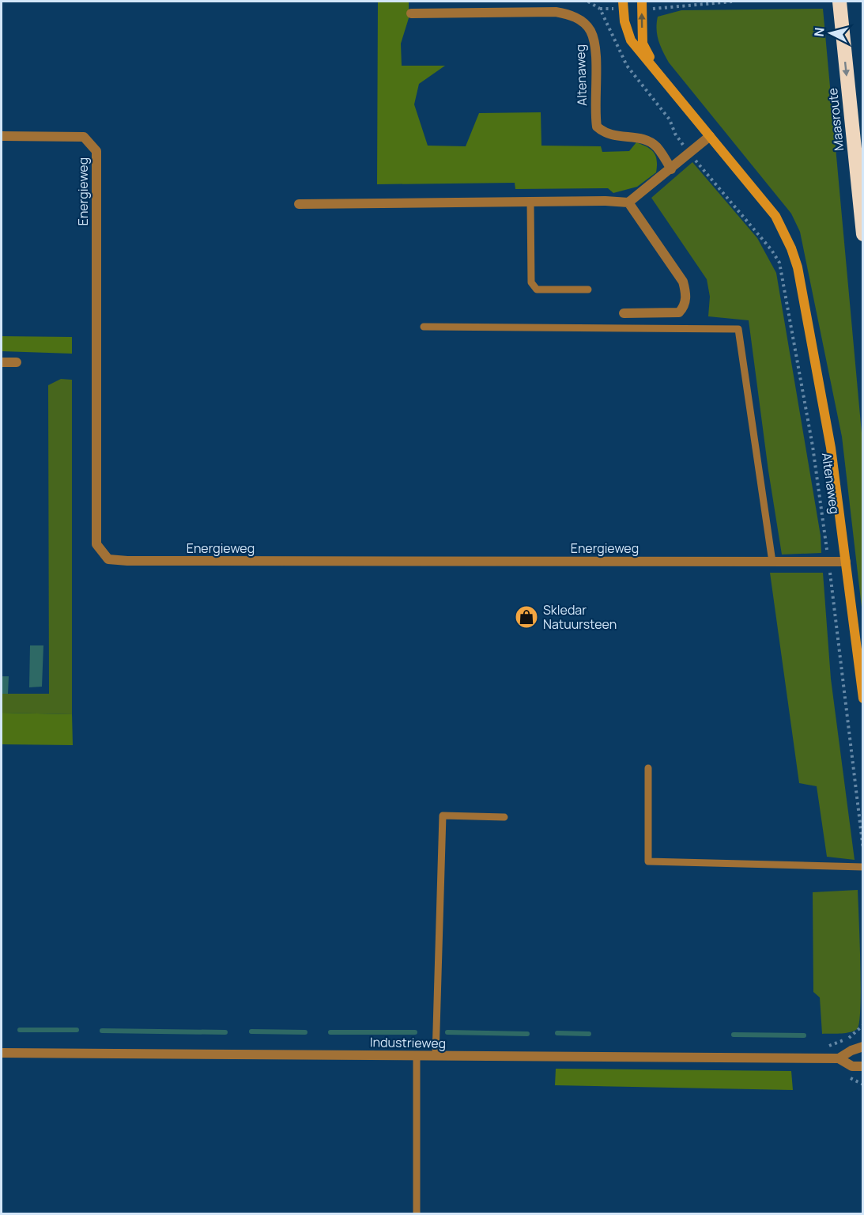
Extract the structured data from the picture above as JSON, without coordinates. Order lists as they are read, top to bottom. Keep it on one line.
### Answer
{"streets":{"highway":["Maasroute"],"main road":["Altenaweg"],"street":["Energieweg","Industrieweg"]},"crossings":[["Altenaweg","Energieweg"]],"one_way":["Maasroute"],"places":{"shop":["Skledar Natuursteen"]},"north":"left"}
